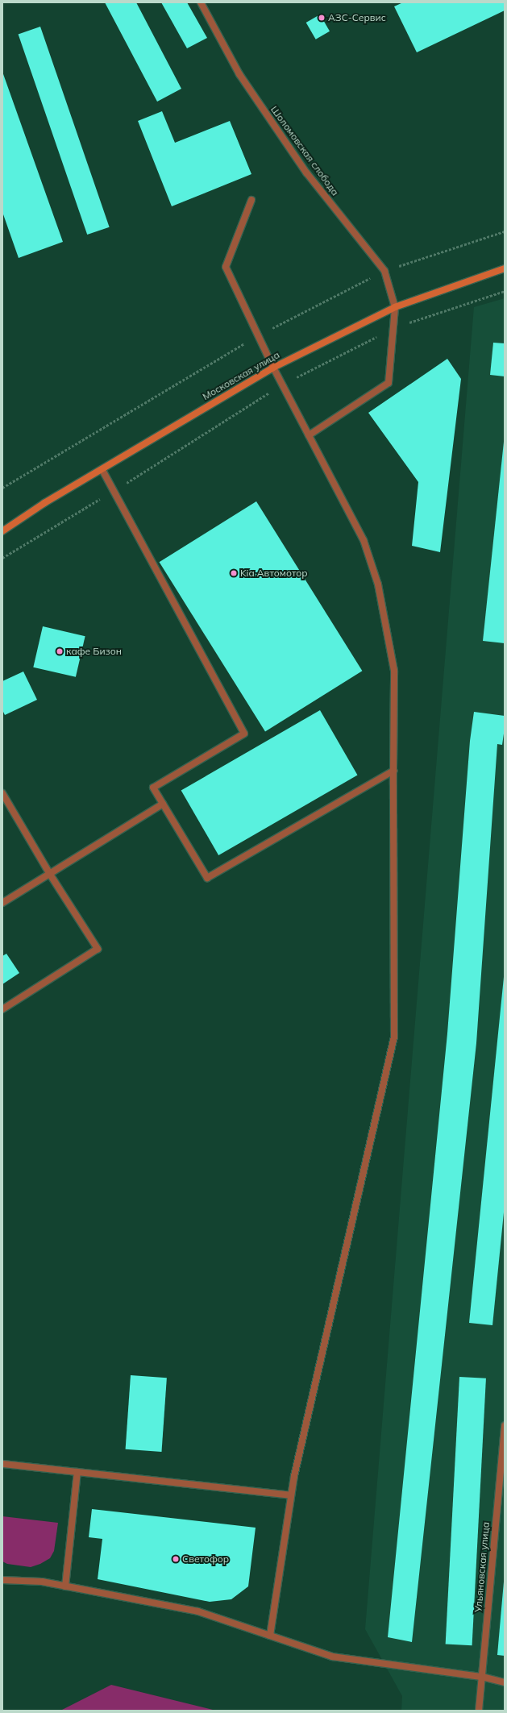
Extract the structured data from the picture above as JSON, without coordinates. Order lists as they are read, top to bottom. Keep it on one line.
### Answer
{"streets":{"main road":["Московская улица"],"street":["Шоломовская слобода","Ульяновская улица"]},"crossings":[["Шоломовская слобода","Московская улица"]],"places":["АЗС-Сервис","Kia Автомотор","кафе Бизон","Светофор"]}
